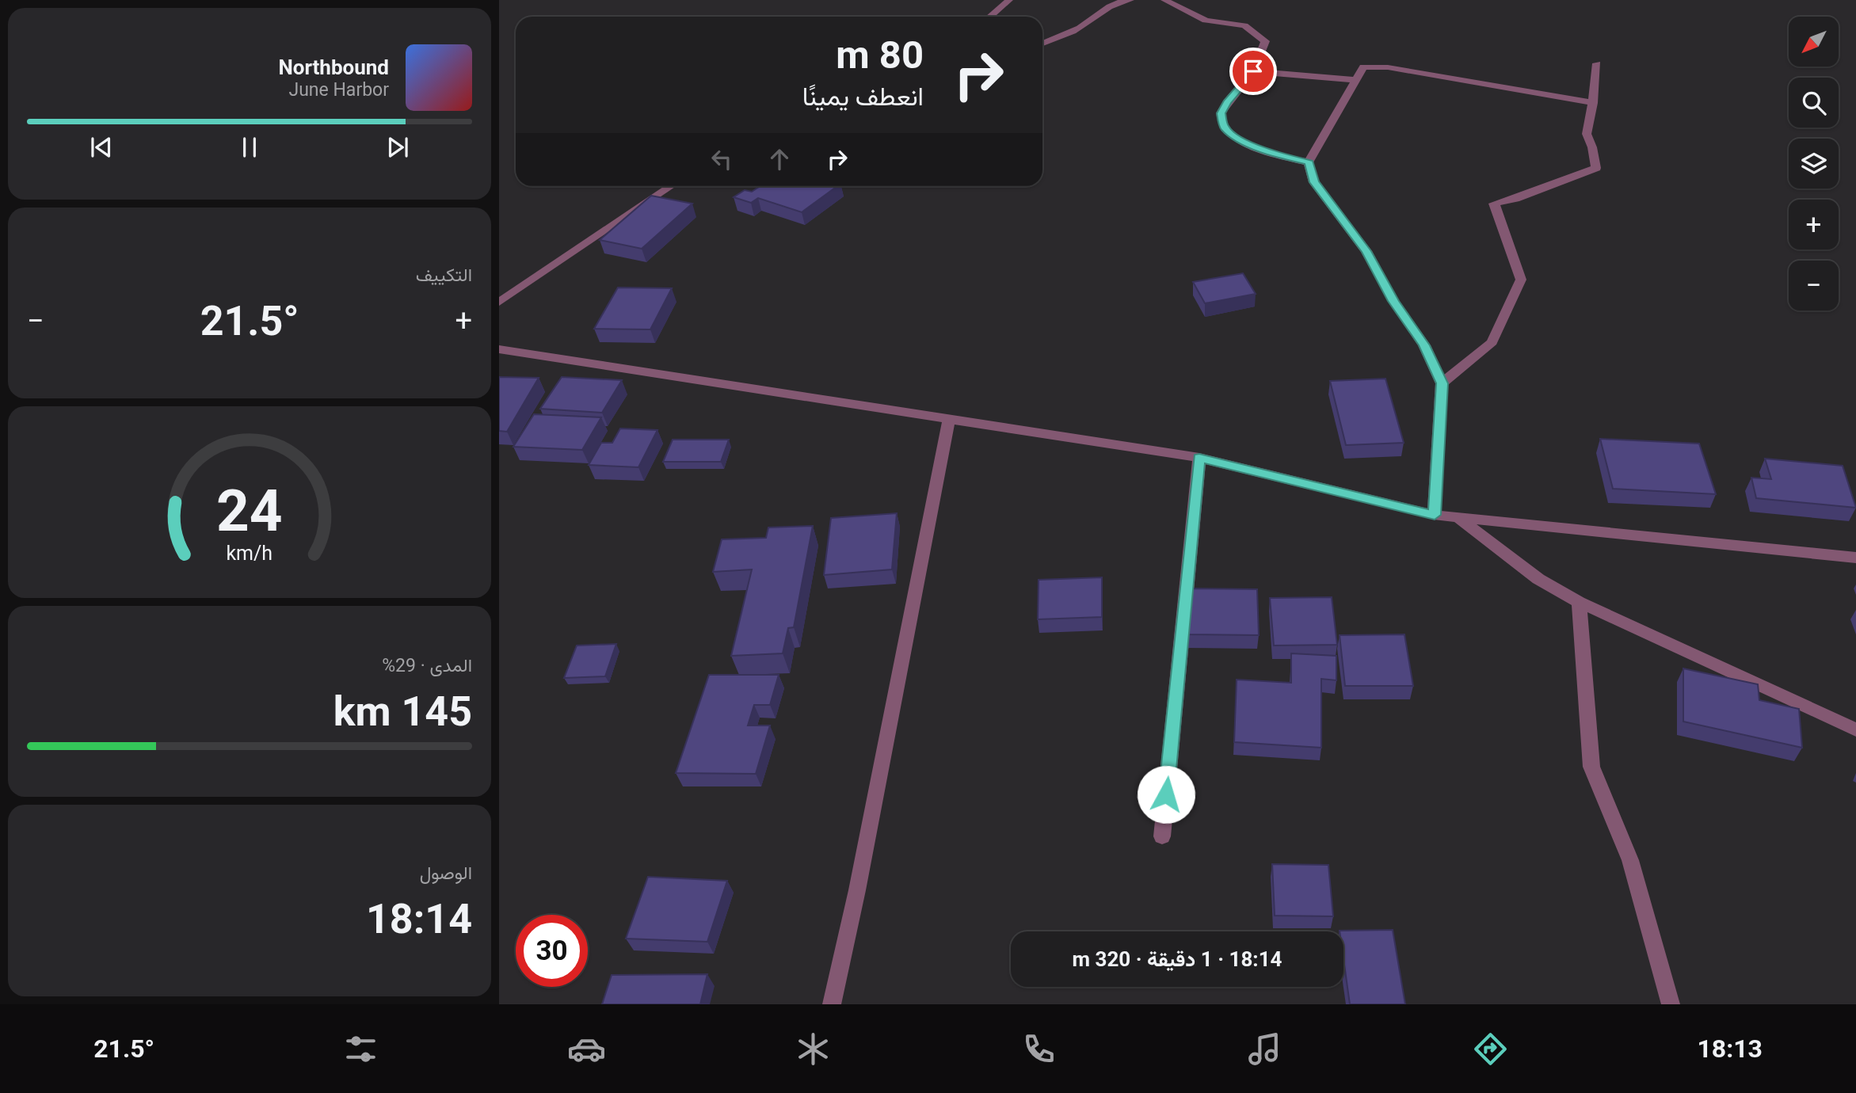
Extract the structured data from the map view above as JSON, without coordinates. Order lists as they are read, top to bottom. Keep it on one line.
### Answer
{"north":"bottom left","page":{"map_buttons":["+","−"],"turn":["80 m","انعطف يمينًا"],"song":["Northbound","June Harbor"],"tile":["التكييف",["المدى · 29%","145 km"],["الوصول","18:14"]],"heat":["−","21.5°","+"],"limit":"30","trip":"18:14 · 1 دقيقة · 320 m","tabs":["18:13","21.5°"],"gauge":["24","km/h"]}}
